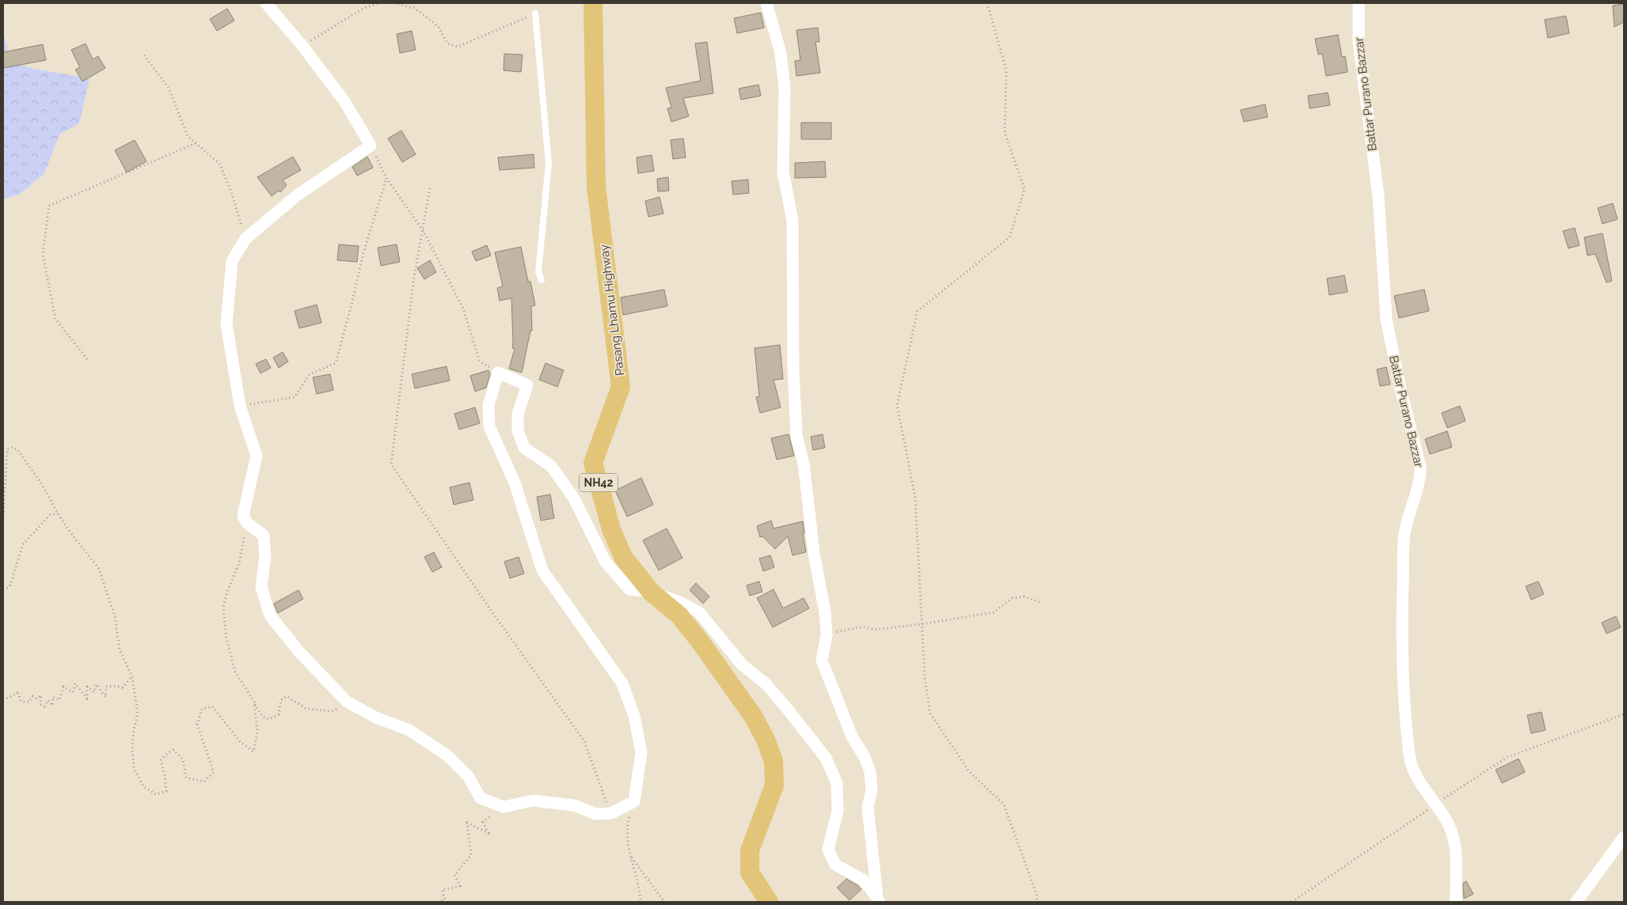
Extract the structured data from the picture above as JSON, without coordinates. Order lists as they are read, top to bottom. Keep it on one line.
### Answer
{"streets":{"main road":["Pasang Lhamu Highway","NH42"],"street":["Battar Purano Bazzar"]}}
